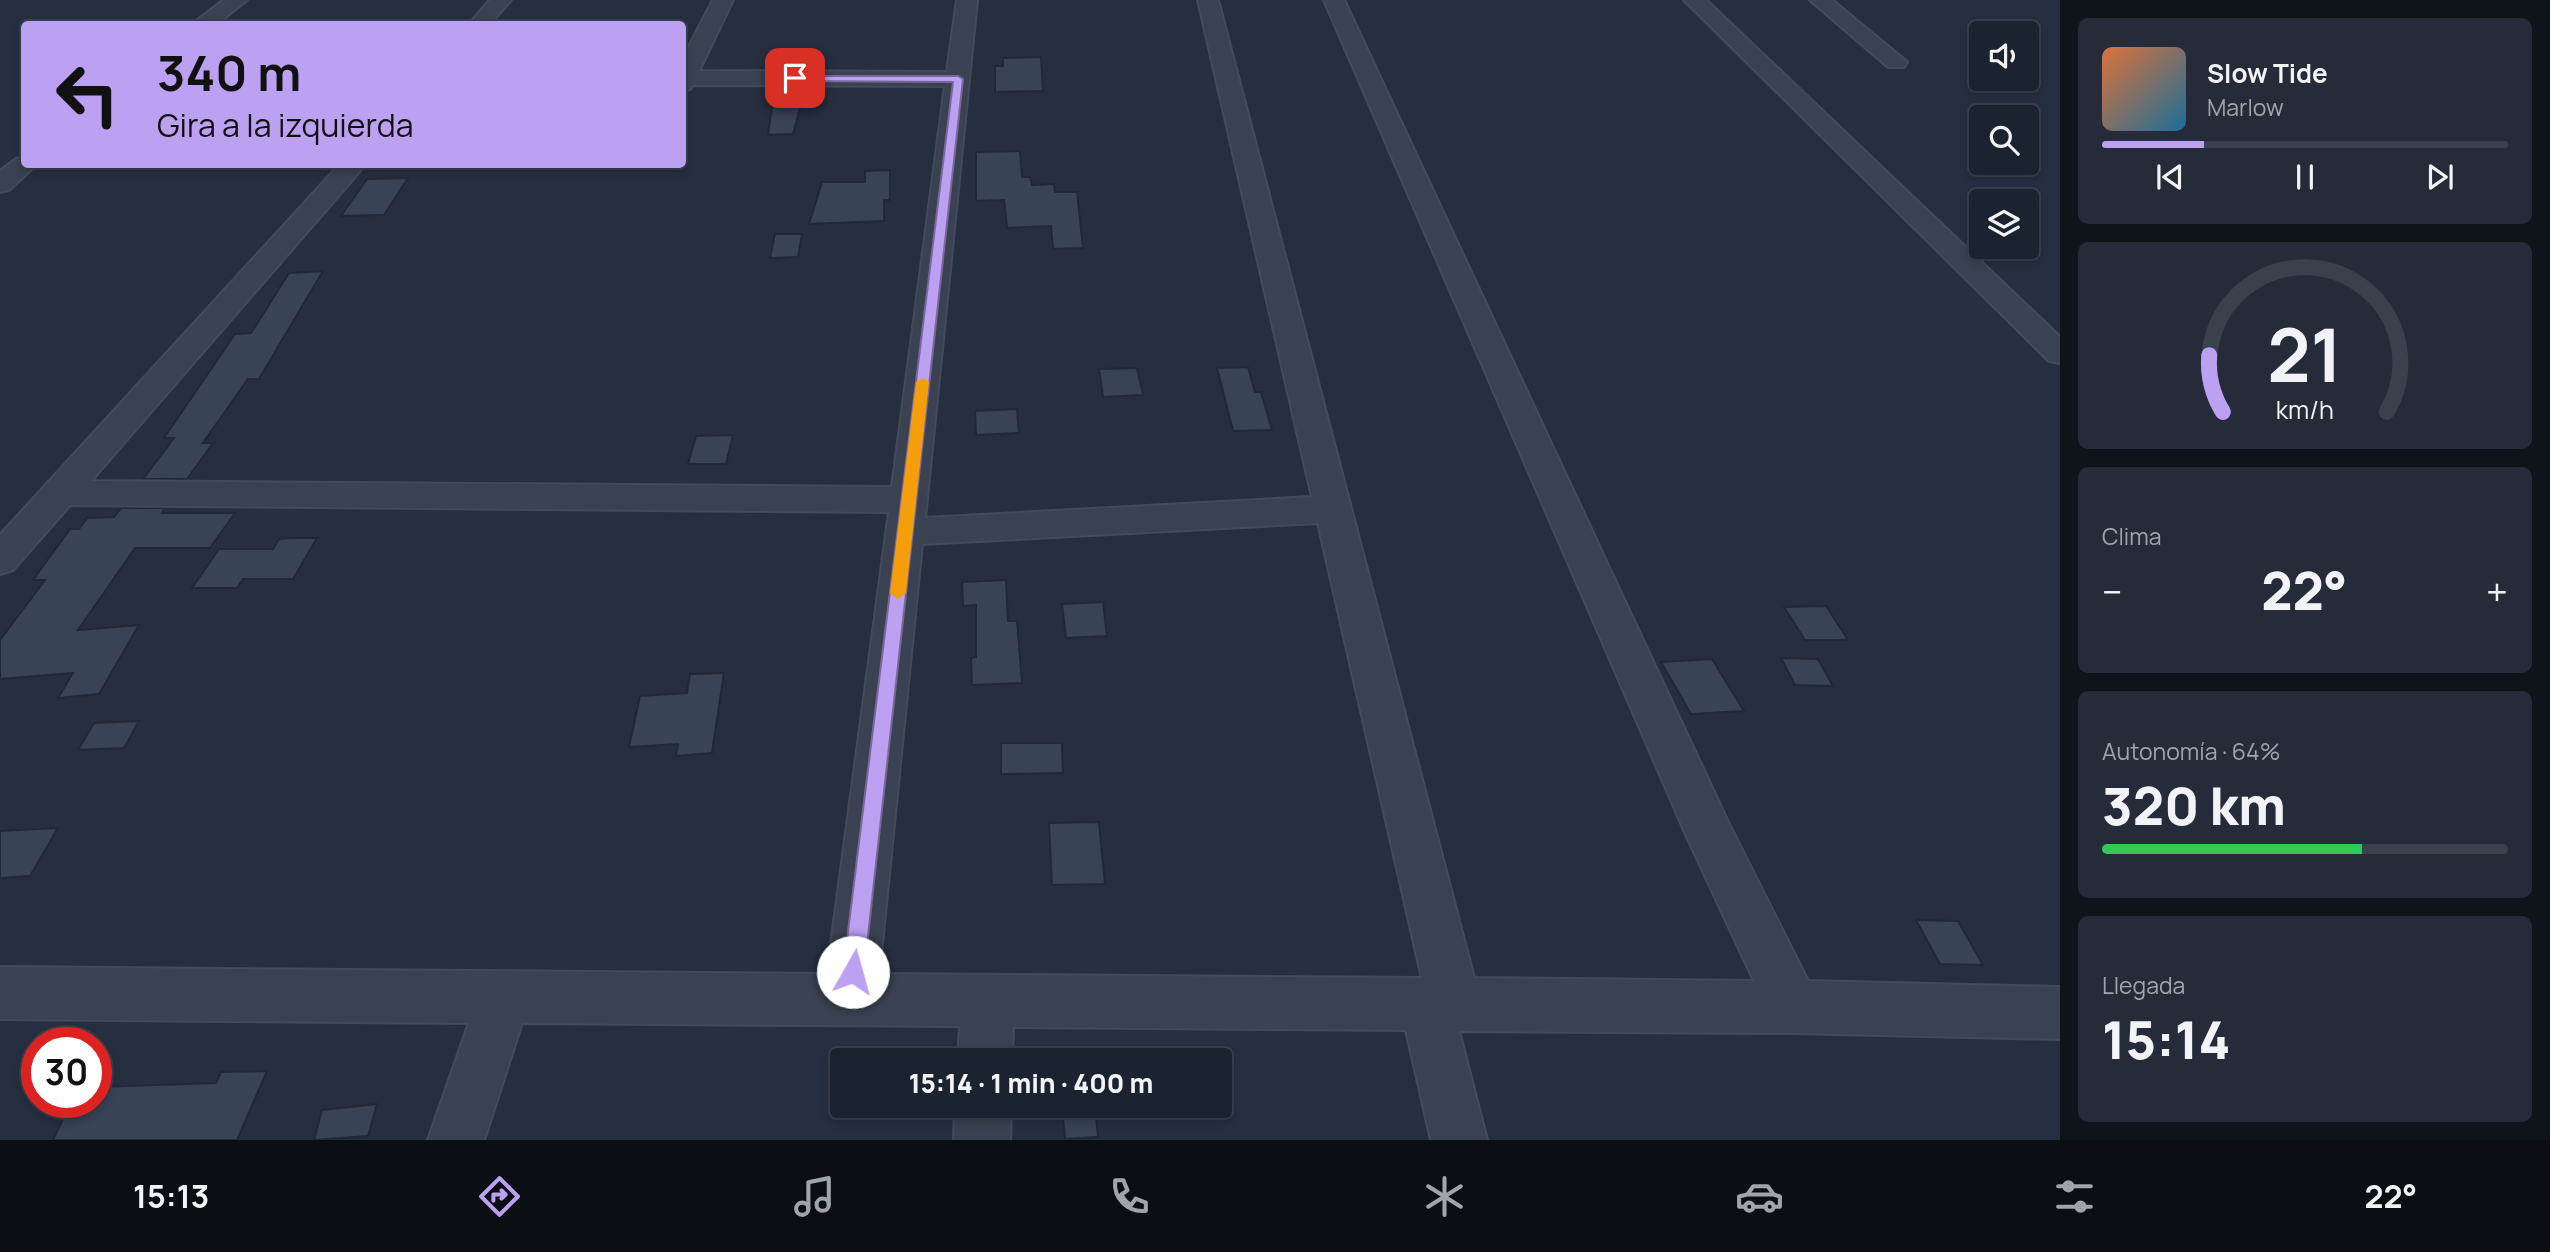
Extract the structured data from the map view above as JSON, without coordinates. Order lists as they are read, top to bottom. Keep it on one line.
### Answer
{"page":{"turn":["340 m","Gira a la izquierda"],"song":["Slow Tide","Marlow"],"tile":["Clima",["Autonomía · 64%","320 km"],["Llegada","15:14"]],"heat":["−","22°","+"],"limit":"30","trip":"15:14 · 1 min · 400 m","tabs":["15:13","22°"],"gauge":["21","km/h"]}}
